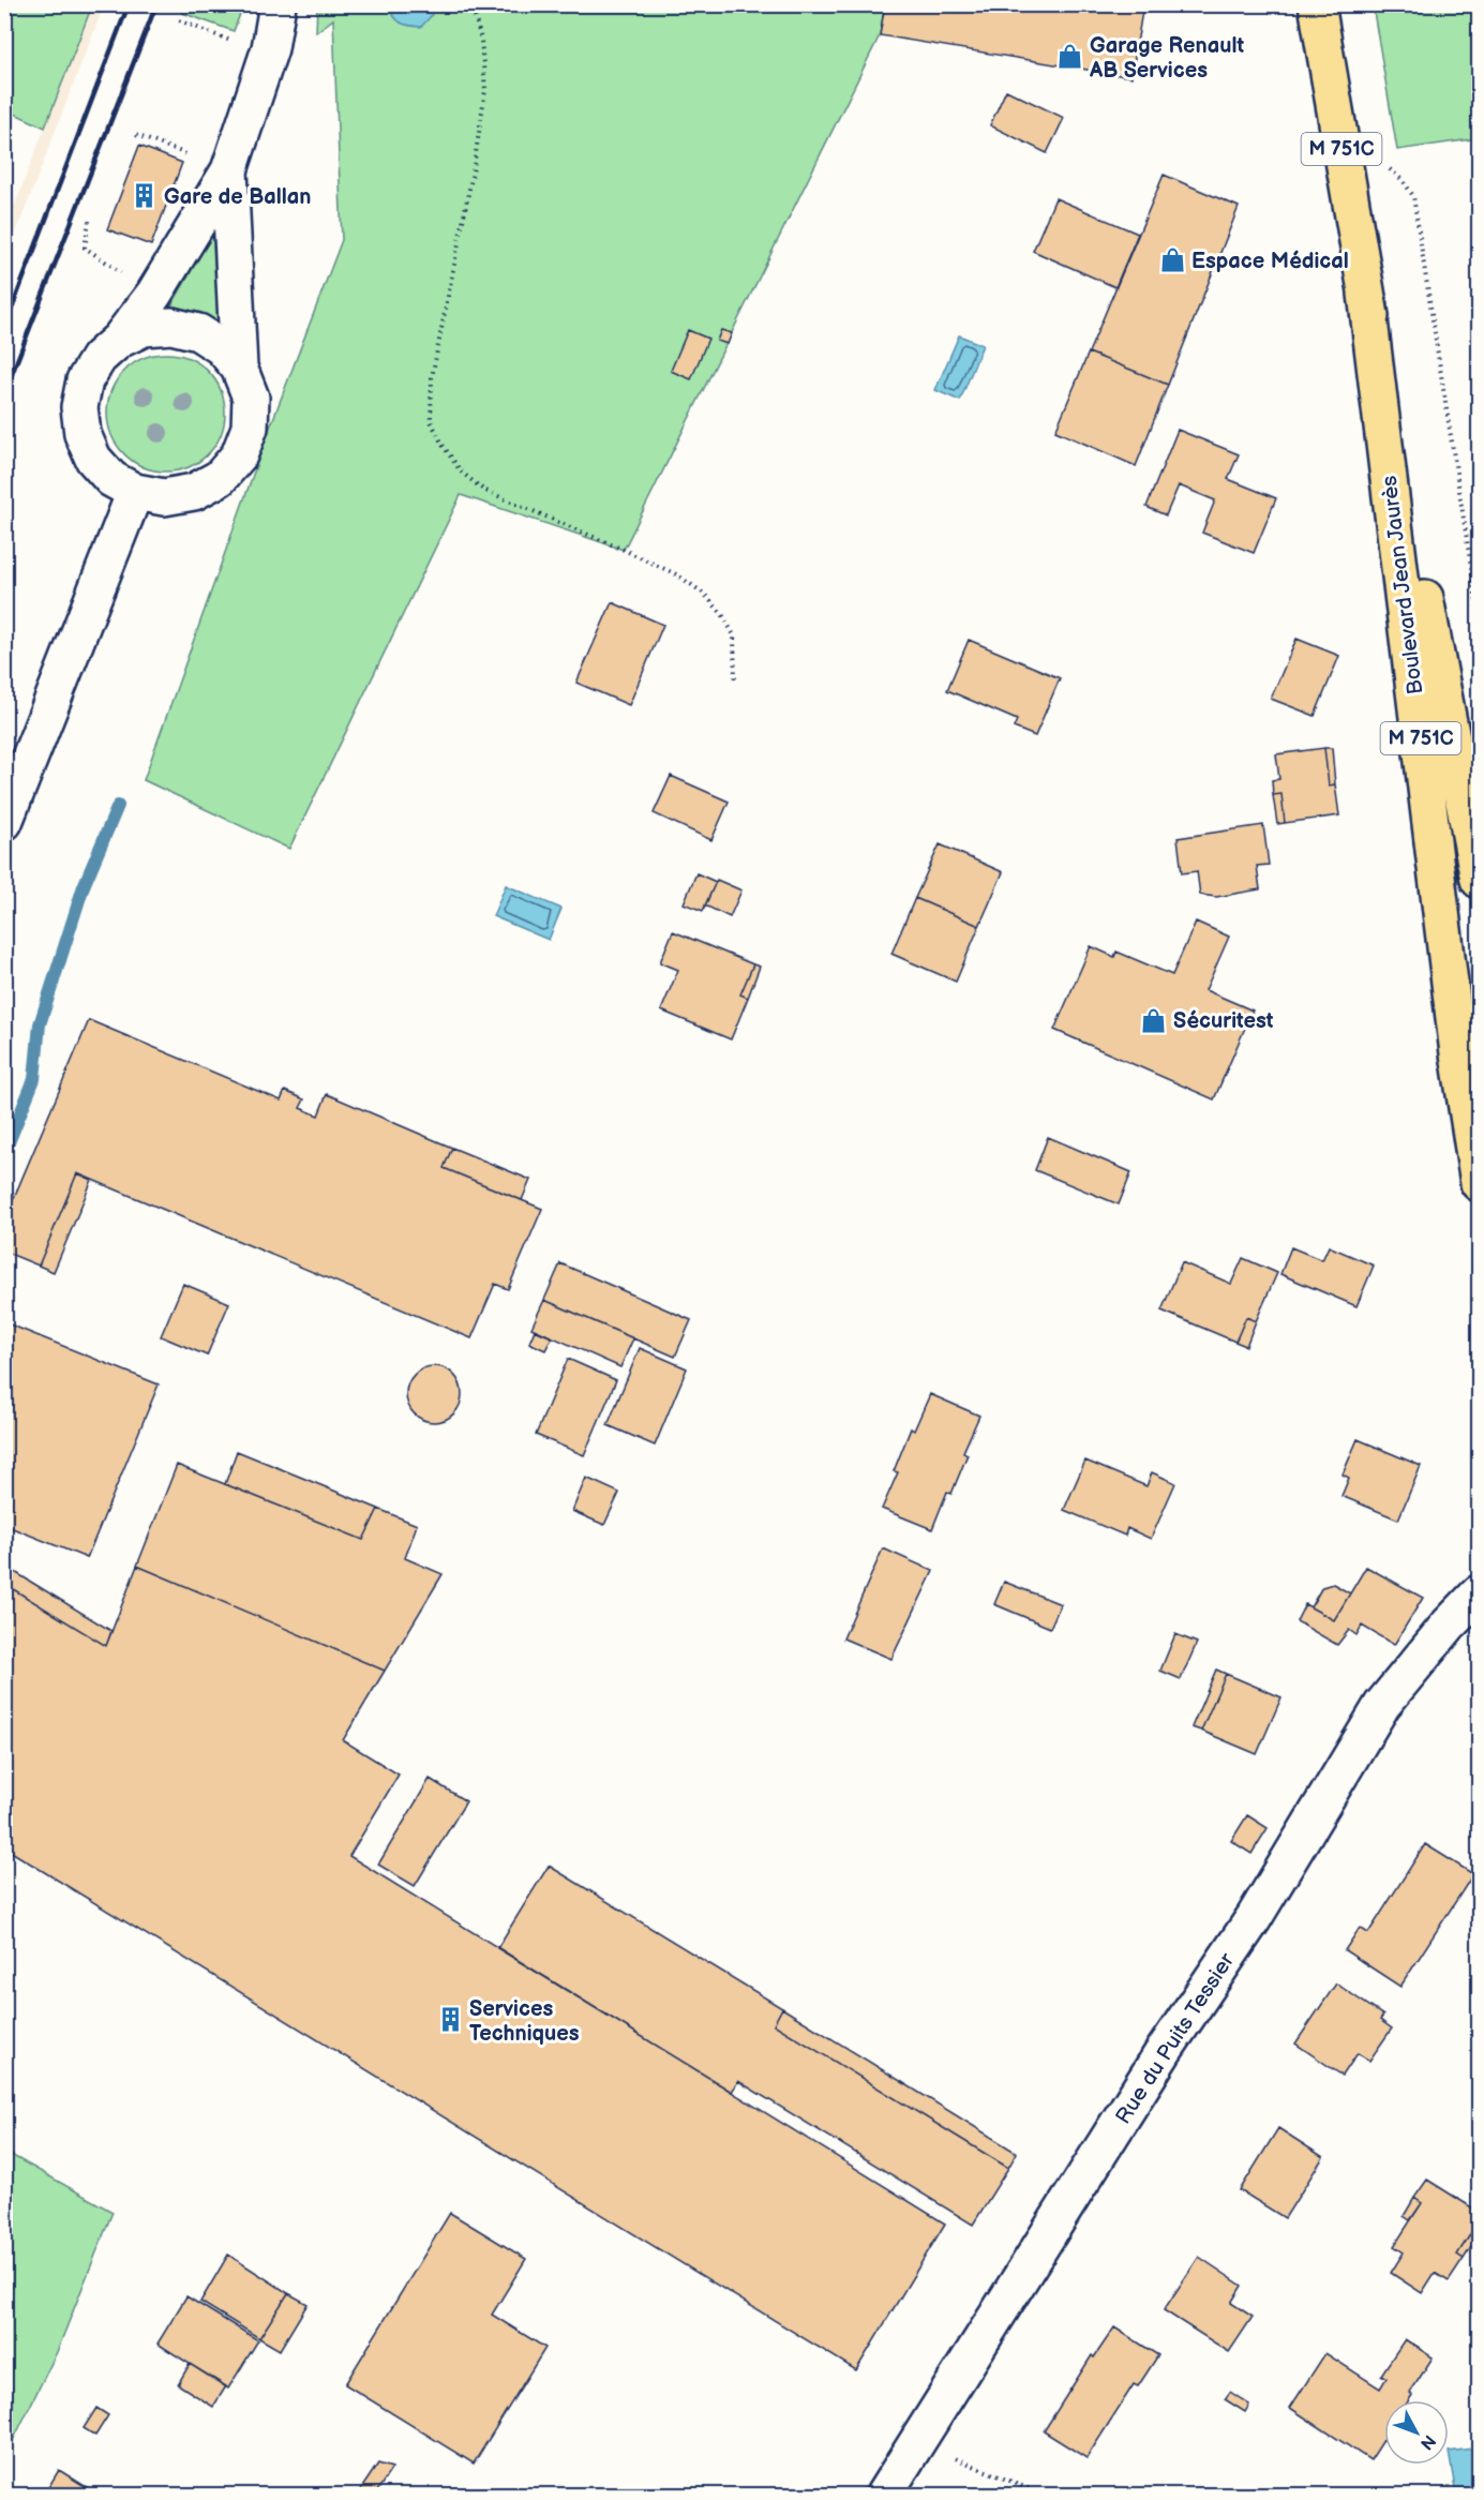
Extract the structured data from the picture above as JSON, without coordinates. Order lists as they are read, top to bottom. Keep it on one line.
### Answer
{"streets":{"main road":["M 751C","Boulevard Jean Jaurès"],"street":["Rue du Puits Tessier"]},"places":{"shop":["Garage Renault AB Services","Espace Médical","Sécuritest"],"building":["Gare de Ballan","Services Techniques"]},"north":"bottom right"}
